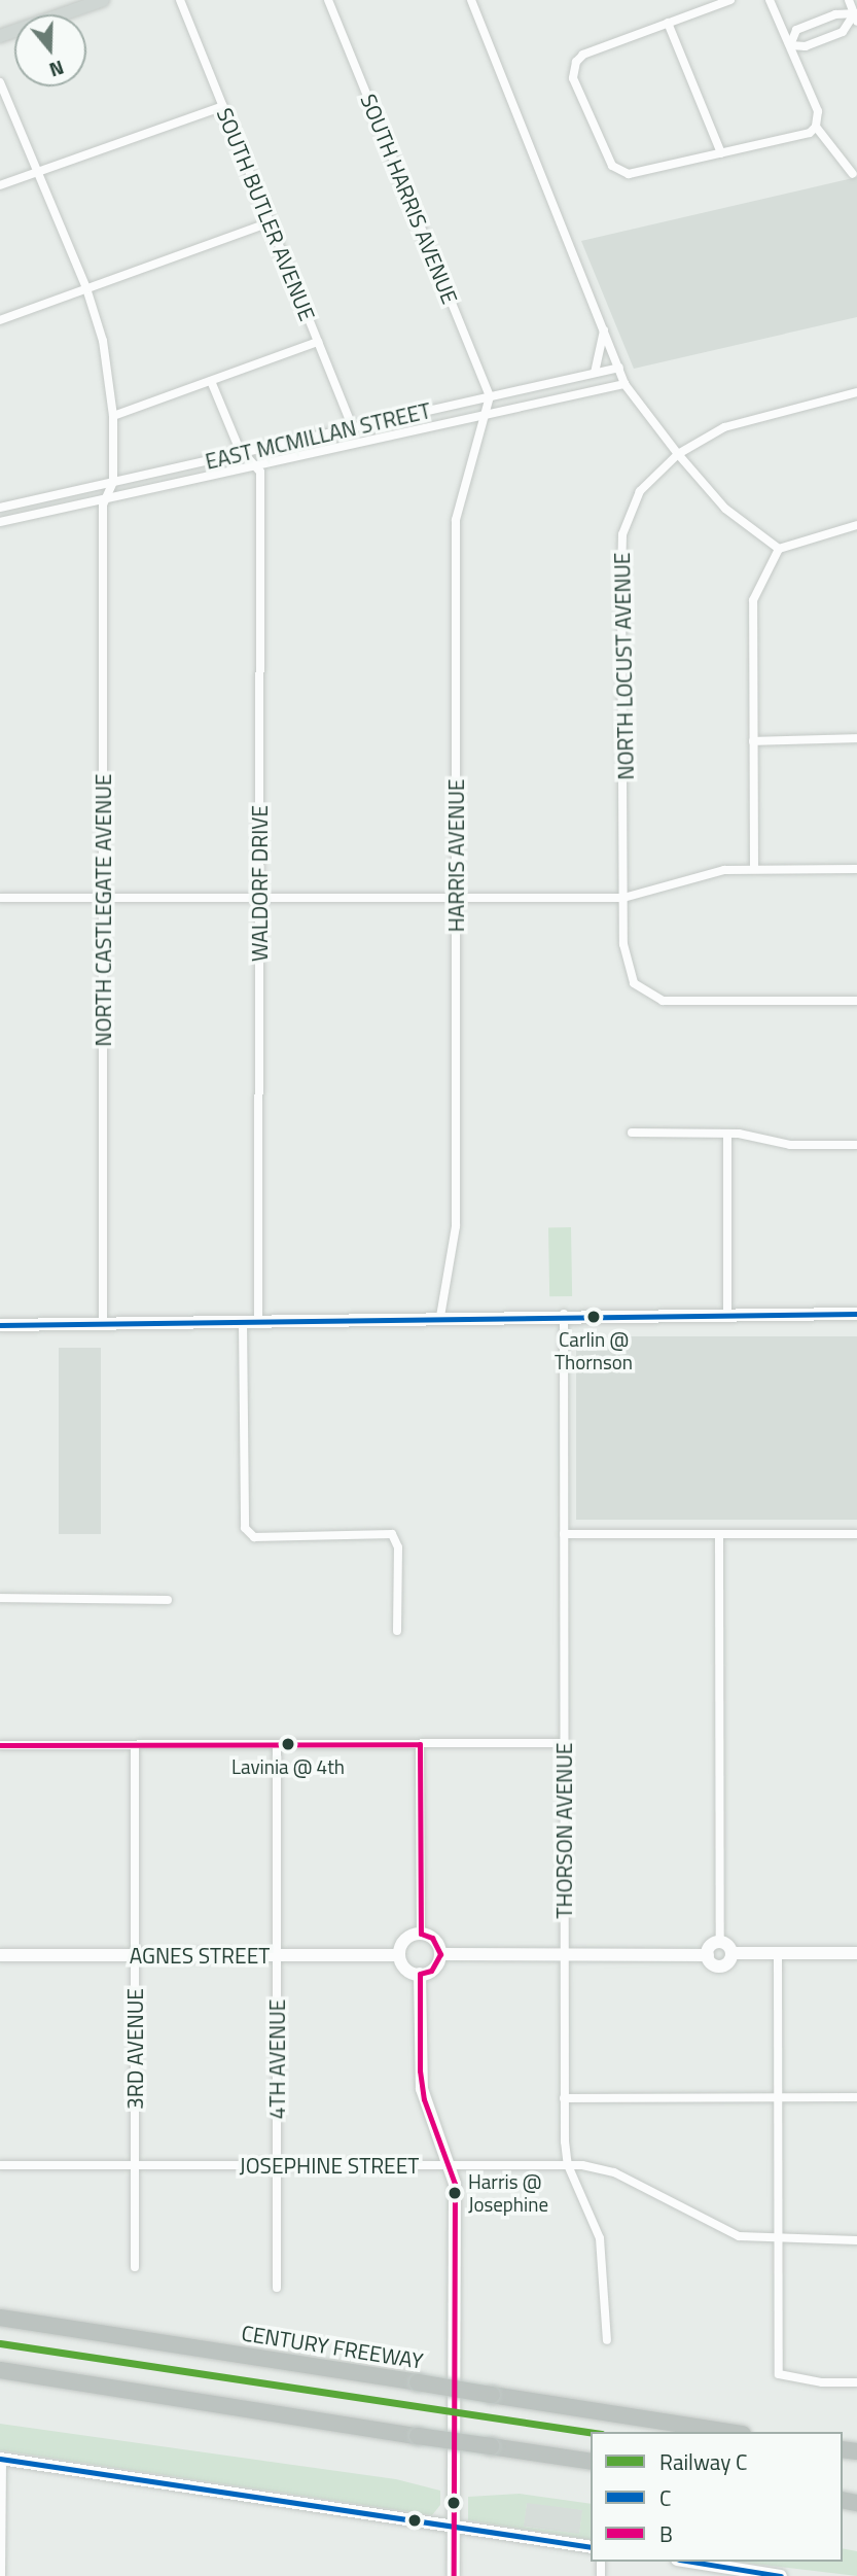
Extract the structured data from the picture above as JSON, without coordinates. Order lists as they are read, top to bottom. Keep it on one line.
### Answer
{"streets":{"highway":["CENTURY FREEWAY"],"street":["SOUTH HARRIS AVENUE","SOUTH BUTLER AVENUE","EAST MCMILLAN STREET","NORTH LOCUST AVENUE","HARRIS AVENUE","WALDORF DRIVE","NORTH CASTLEGATE AVENUE","THORSON AVENUE","AGNES STREET","3RD AVENUE","4TH AVENUE","JOSEPHINE STREET"]},"crossings":[["SOUTH HARRIS AVENUE","EAST MCMILLAN STREET"],["SOUTH HARRIS AVENUE","HARRIS AVENUE"],["SOUTH BUTLER AVENUE","EAST MCMILLAN STREET"],["EAST MCMILLAN STREET","HARRIS AVENUE"],["EAST MCMILLAN STREET","WALDORF DRIVE"],["EAST MCMILLAN STREET","NORTH CASTLEGATE AVENUE"],["THORSON AVENUE","JOSEPHINE STREET"],["AGNES STREET","3RD AVENUE"],["AGNES STREET","4TH AVENUE"],["3RD AVENUE","JOSEPHINE STREET"],["4TH AVENUE","JOSEPHINE STREET"]],"places":["Carlin @ Thornson","Lavinia @ 4th","Harris @ Josephine"],"lines":["transit line C","transit line B","rail line C"],"legend":["Railway C","C","B"],"north":"bottom"}
